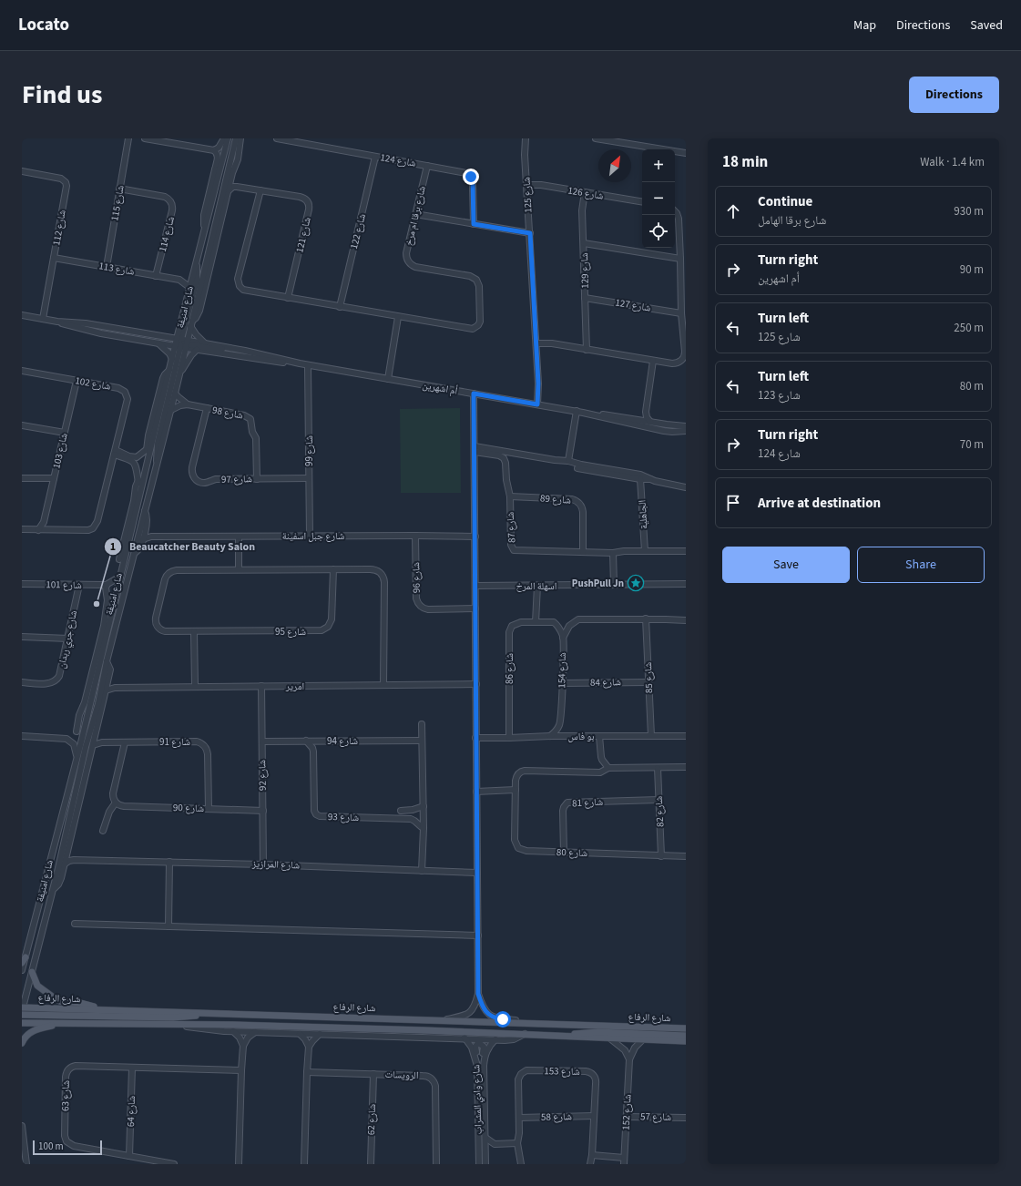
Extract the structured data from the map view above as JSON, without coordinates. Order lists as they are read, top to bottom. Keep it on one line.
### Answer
{"streets":{"main road":["شارع الرفاع"],"street":["شارع 124","شارع 126","شارع 125","شارع 115","شارع برقا ام مرخ","شارع 112","شارع 122","شارع 114","شارع 121","شارع 113","شارع 129","شارع 127","شارع امنيفة","شارع 102","أم اشهرين","شارع 98","شارع 103","شارع 99","شارع 97","شارع 89","الجاهلية","شارع 87","شارع جبل اسفينة","شارع 96","شارع 101","اسهلة المرخ","شارع 95","شارع جري ربدان","شارع 86","شارع 154","شارع 85","شارع 84","امرير","بو فاس","شارع 94","شارع 91","شارع 92","شارع 81","شارع 90","شارع 82","شارع 93","شارع 80","شارع المرازيز","شارع 153","الرويسات","شارع 63","شارع وادي المشراب","شارع 64","شارع 152","شارع 58","شارع 57","شارع 62"]},"crossings":[["شارع 124","شارع برقا ام مرخ"],["شارع 124","شارع 122"],["شارع 126","شارع 125"],["شارع 126","شارع 129"],["شارع 125","أم اشهرين"],["شارع 115","شارع 114"],["شارع 115","شارع 113"],["شارع برقا ام مرخ","شارع 122"],["شارع برقا ام مرخ","شارع 121"],["شارع 112","شارع 113"],["شارع 114","شارع 113"],["شارع 113","شارع امنيفة"],["شارع 129","شارع 127"],["شارع امنيفة","أم اشهرين"],["شارع امنيفة","شارع 98"],["شارع امنيفة","شارع الرفاع"],["شارع 102","شارع 103"],["أم اشهرين","شارع 99"],["شارع 98","شارع 97"],["شارع 99","شارع 97"],["شارع 99","شارع جبل اسفينة"],["شارع 89","شارع 87"],["الجاهلية","شارع 87"],["شارع جبل اسفينة","شارع 96"],["شارع 101","شارع جري ربدان"],["شارع 95","امرير"],["شارع 86","شارع 154"],["شارع 86","بو فاس"],["شارع 154","شارع 84"],["شارع 154","بو فاس"],["شارع 85","شارع 84"],["شارع 85","بو فاس"],["امرير","شارع 92"],["شارع 94","شارع 92"],["شارع 94","شارع 93"],["شارع 91","شارع 90"],["شارع 92","شارع 90"],["شارع 92","شارع المرازيز"],["شارع 81","شارع 82"],["شارع 81","شارع 80"],["شارع 82","شارع 80"],["شارع الرفاع","شارع وادي المشراب"],["شارع الرفاع","شارع 152"],["شارع 153","شارع 58"],["الرويسات","شارع 62"],["شارع 63","شارع 64"],["شارع 152","شارع 57"]],"places":{"place":["PushPull Jn"],"other":["Beaucatcher Beauty Salon"]},"scale_bar":"100 m","north":"top right","page":{"header":"Locato","nav":["Map","Directions","Saved"],"title":"Find us","buttons":["Directions",["Save","Share"]],"heading":["18 min","Walk · 1.4 km"],"map_buttons":["+","−"],"list":[["Continue","شارع برقا الهامل","930 m"],["Turn right","أم اشهرين","90 m"],["Turn left","شارع 125","250 m"],["Turn left","شارع 123","80 m"],["Turn right","شارع 124","70 m"],"Arrive at destination"],"scale":"100 m"}}
